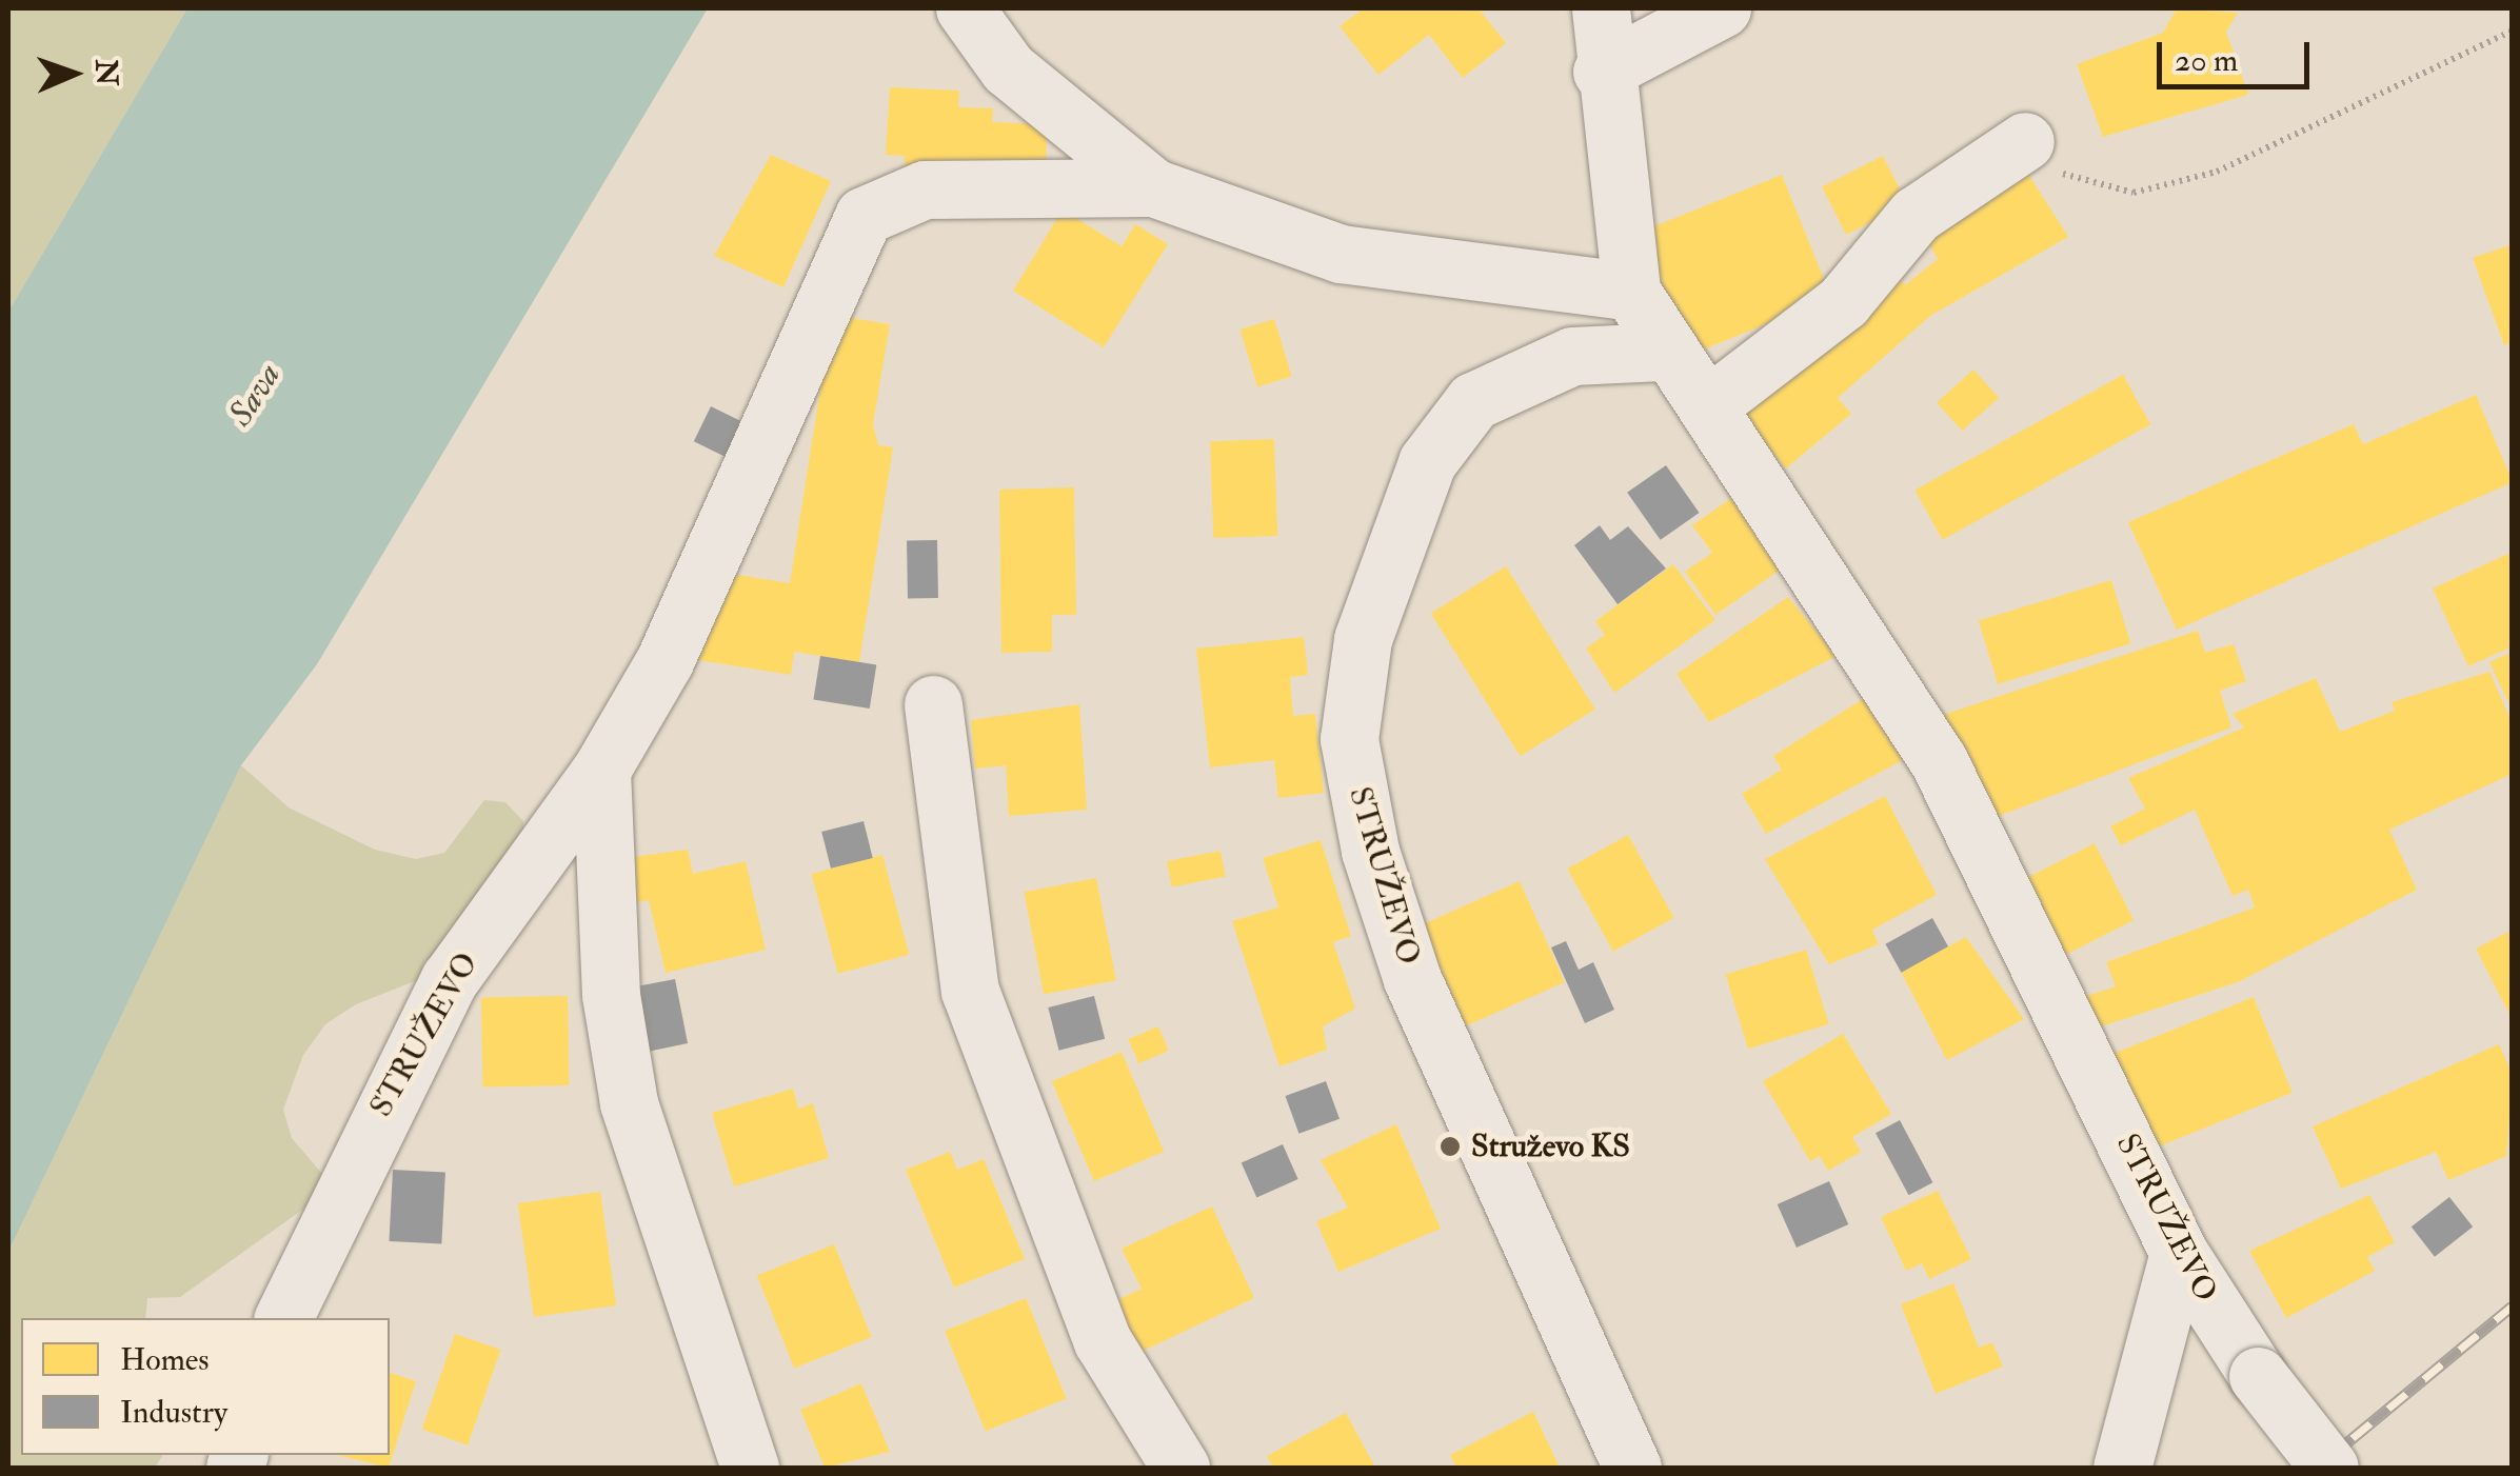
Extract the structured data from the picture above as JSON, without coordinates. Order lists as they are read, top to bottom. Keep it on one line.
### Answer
{"streets":{"street":["STRUŽEVO"]},"water":["Sava"],"places":["Struževo KS"],"legend":["Homes","Industry"],"scale_bar":"20 m","north":"right"}
